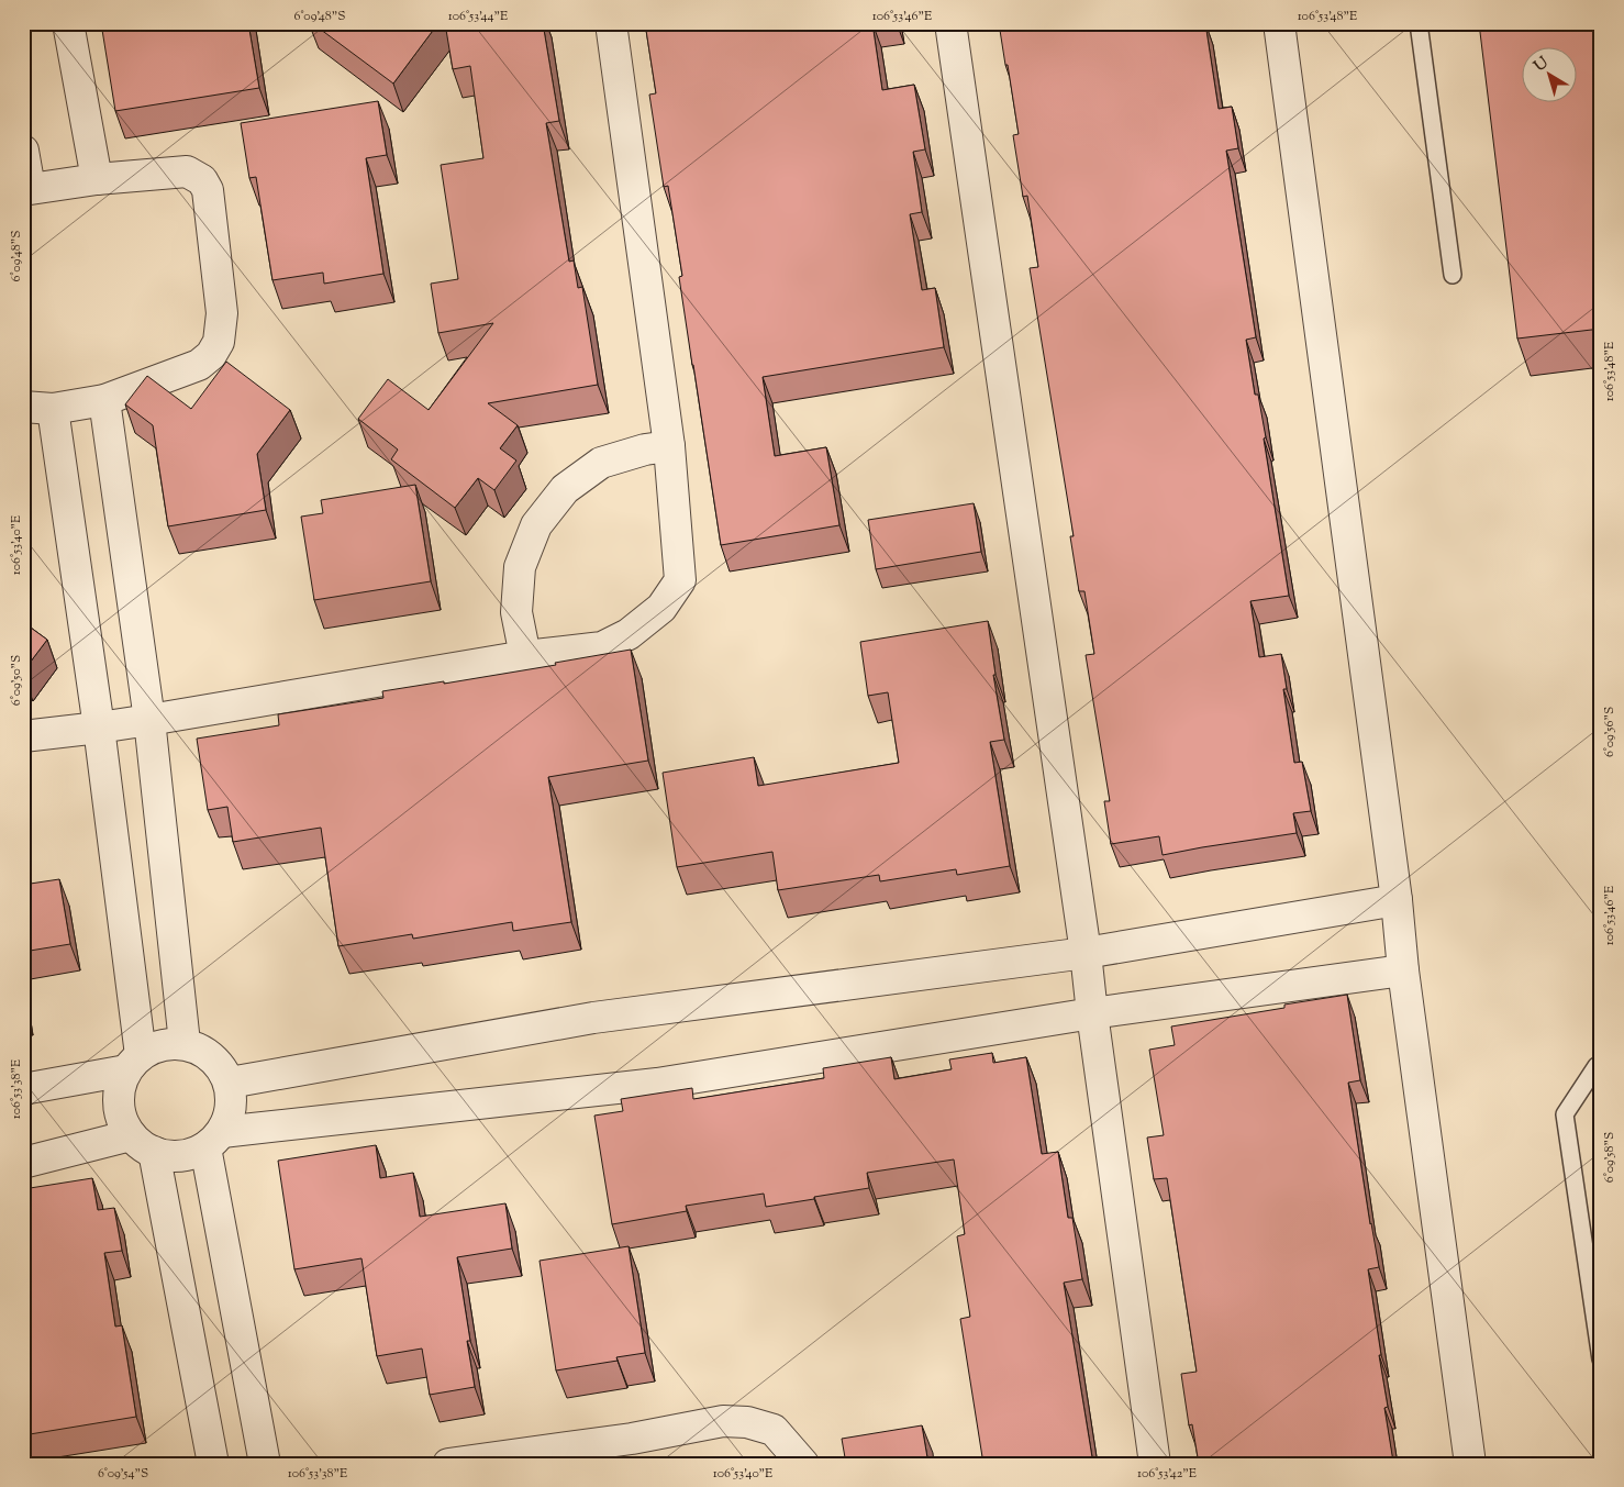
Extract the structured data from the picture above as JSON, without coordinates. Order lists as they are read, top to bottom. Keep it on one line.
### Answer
{"north":"top left","coordinates":["6°09'48\"S","106°53'44\"E","106°53'46\"E","106°53'48\"E","106°53'40\"E","6°09'50\"S","6°09'56\"S","106°53'38\"E","6°09'58\"S","6°09'54\"S","106°53'42\"E"]}
